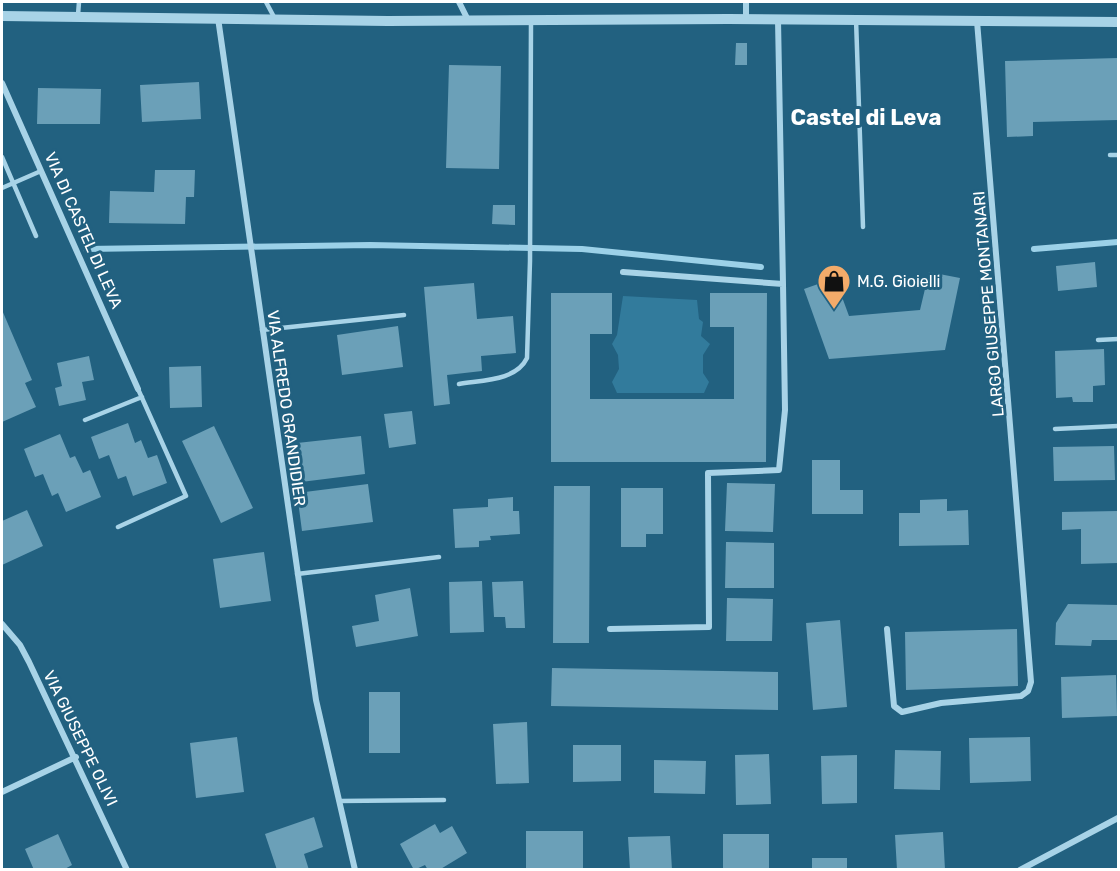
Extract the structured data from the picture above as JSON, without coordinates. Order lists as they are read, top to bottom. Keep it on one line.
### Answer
{"streets":{"street":["VIA DI CASTEL DI LEVA","LARGO GIUSEPPE MONTANARI","VIA ALFREDO GRANDIDIER","VIA GIUSEPPE OLIVI"]},"districts":["Castel di Leva"],"places":{"shop":["M.G. Gioielli"]}}
